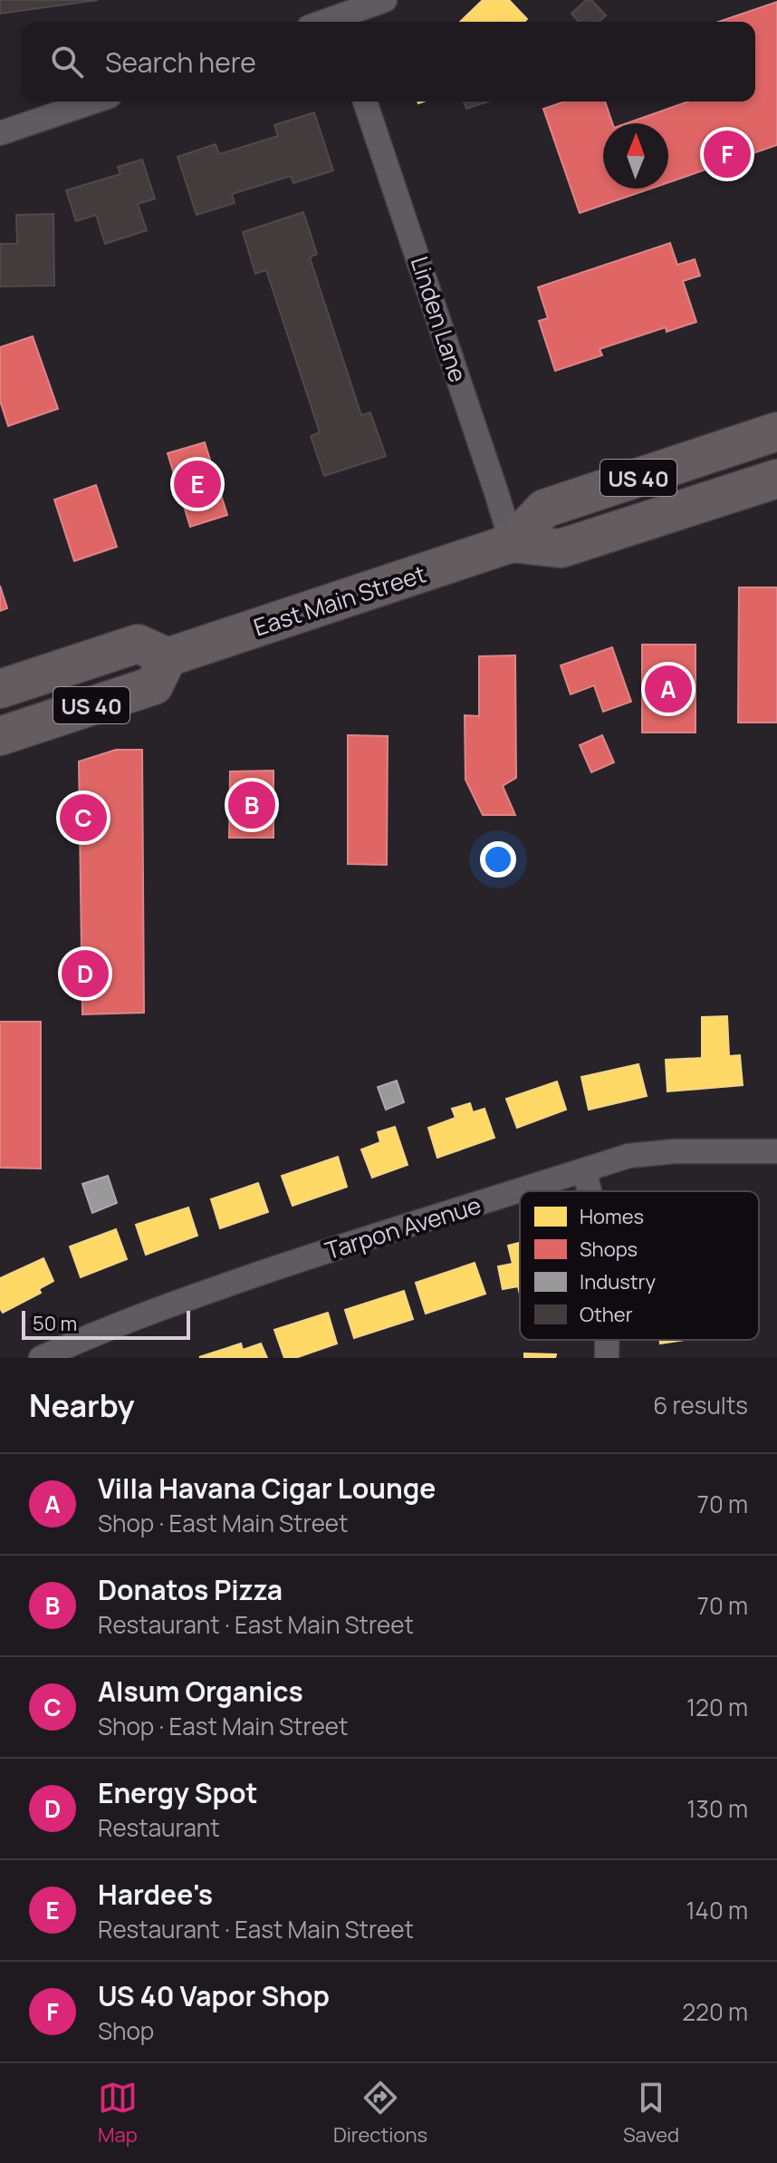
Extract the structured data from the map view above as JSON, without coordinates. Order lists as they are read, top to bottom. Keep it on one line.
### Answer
{"streets":{"main road":["US 40","East Main Street"],"street":["Linden Lane","Tarpon Avenue"]},"crossings":[["Linden Lane","East Main Street"],["US 40","East Main Street"]],"legend":["Homes","Shops","Industry","Other"],"scale_bar":"50 m","north":"top","page":{"search":"Search here","pins":["F","E","A","B","C","D"],"scale":"50 m","heading":["Nearby","6 results"],"list":[{"mark":"A","name":"Villa Havana Cigar Lounge","note":"Shop · East Main Street","value":"70 m"},{"mark":"B","name":"Donatos Pizza","note":"Restaurant · East Main Street","value":"70 m"},{"mark":"C","name":"Alsum Organics","note":"Shop · East Main Street","value":"120 m"},{"mark":"D","name":"Energy Spot","note":"Restaurant","value":"130 m"},{"mark":"E","name":"Hardee's","note":"Restaurant · East Main Street","value":"140 m"},{"mark":"F","name":"US 40 Vapor Shop","note":"Shop","value":"220 m"}],"nav":["Map","Directions","Saved"]}}
